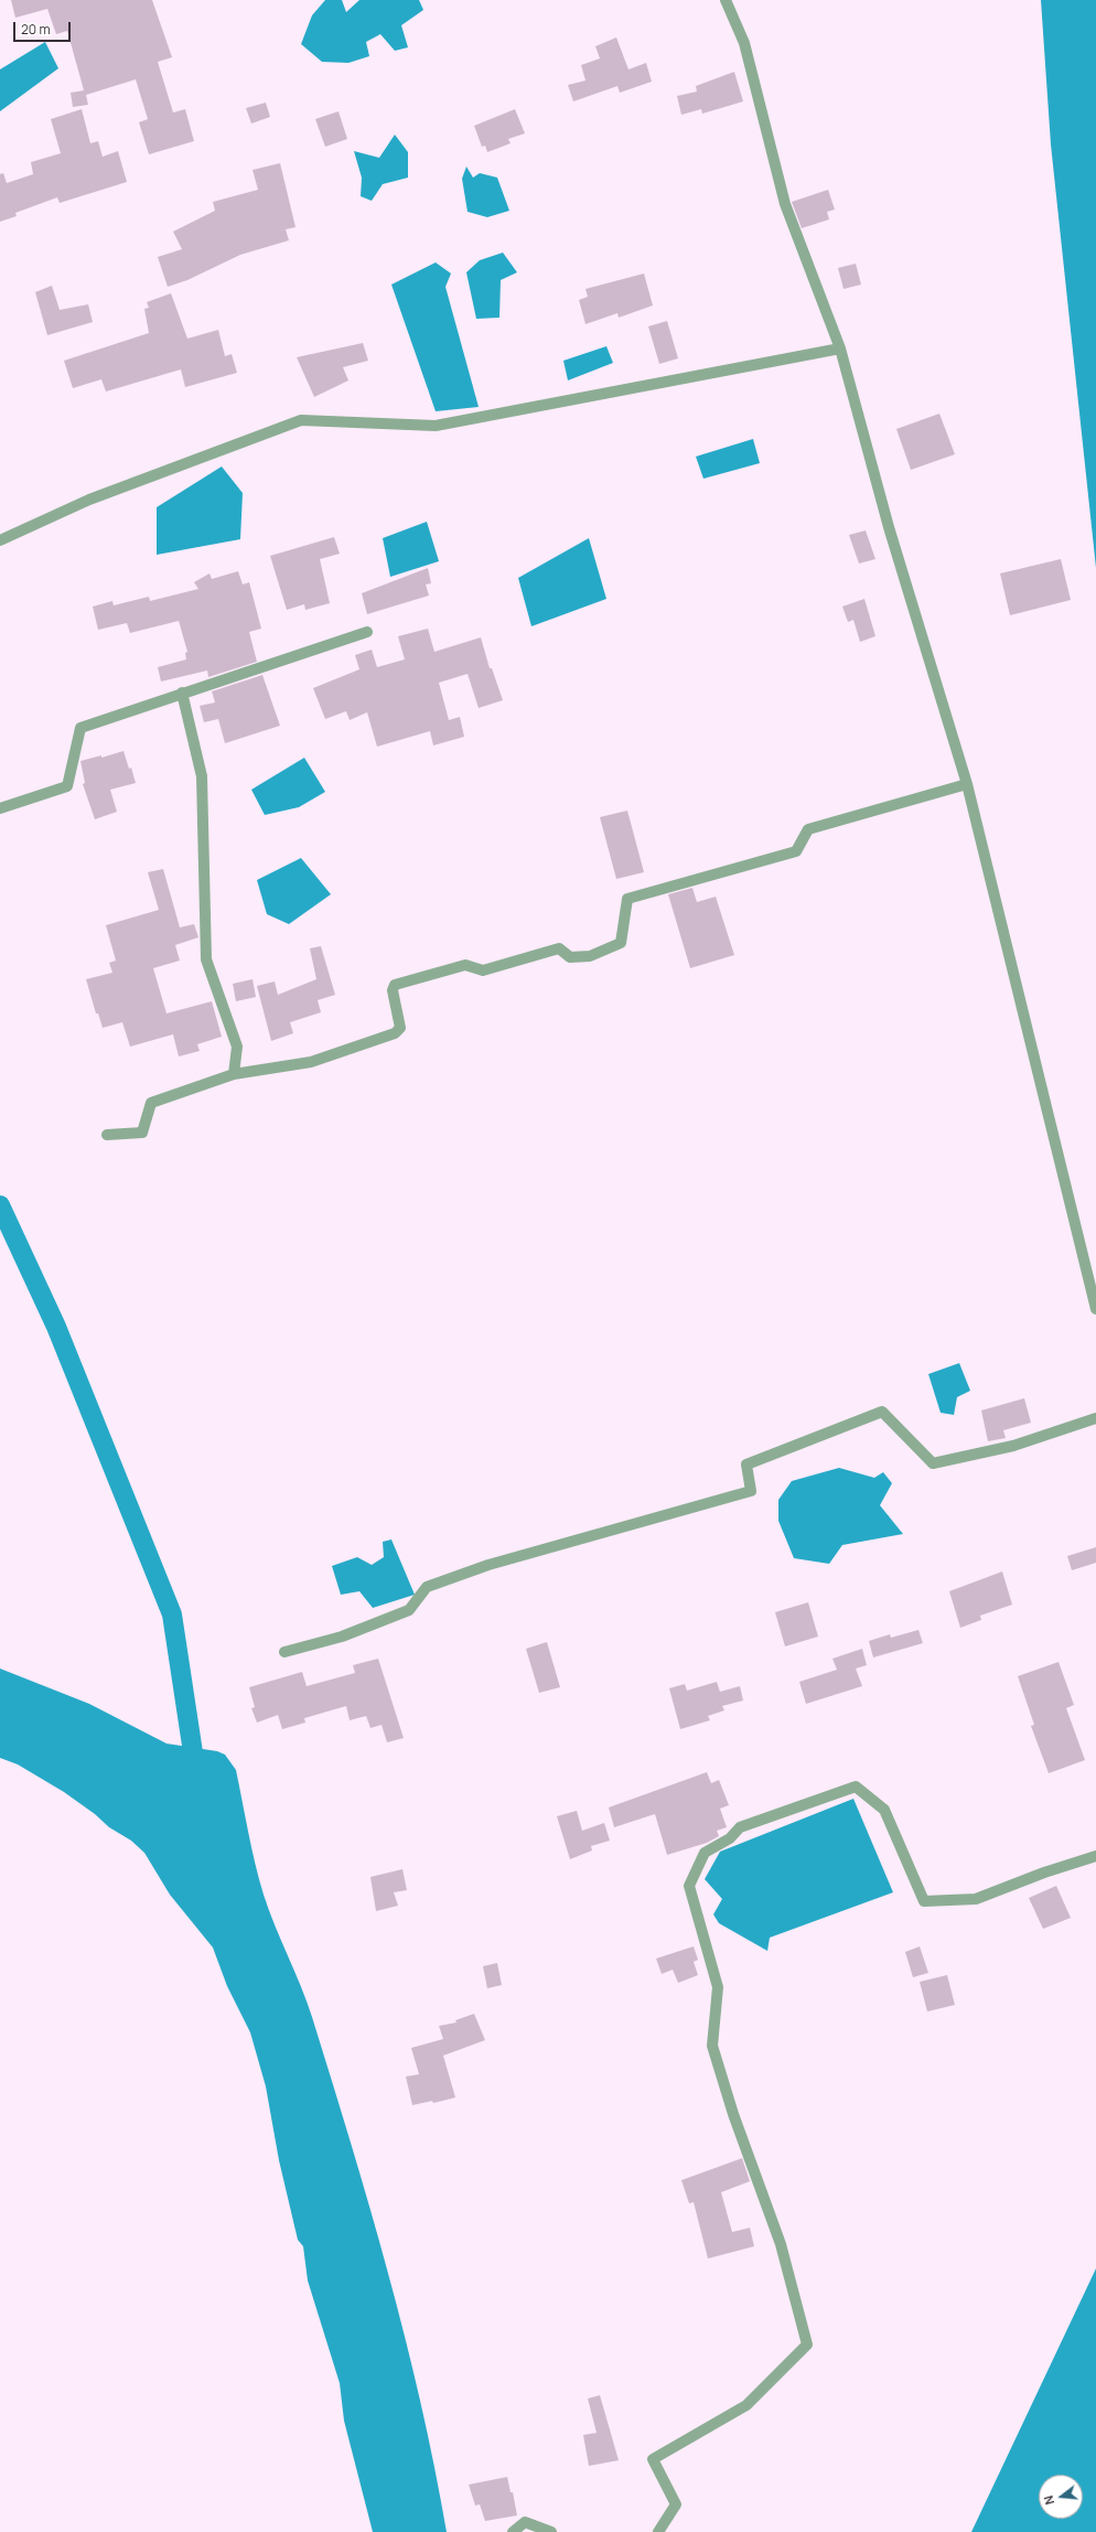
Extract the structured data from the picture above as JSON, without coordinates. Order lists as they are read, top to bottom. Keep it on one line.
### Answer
{"scale_bar":"20 m","north":"left"}
